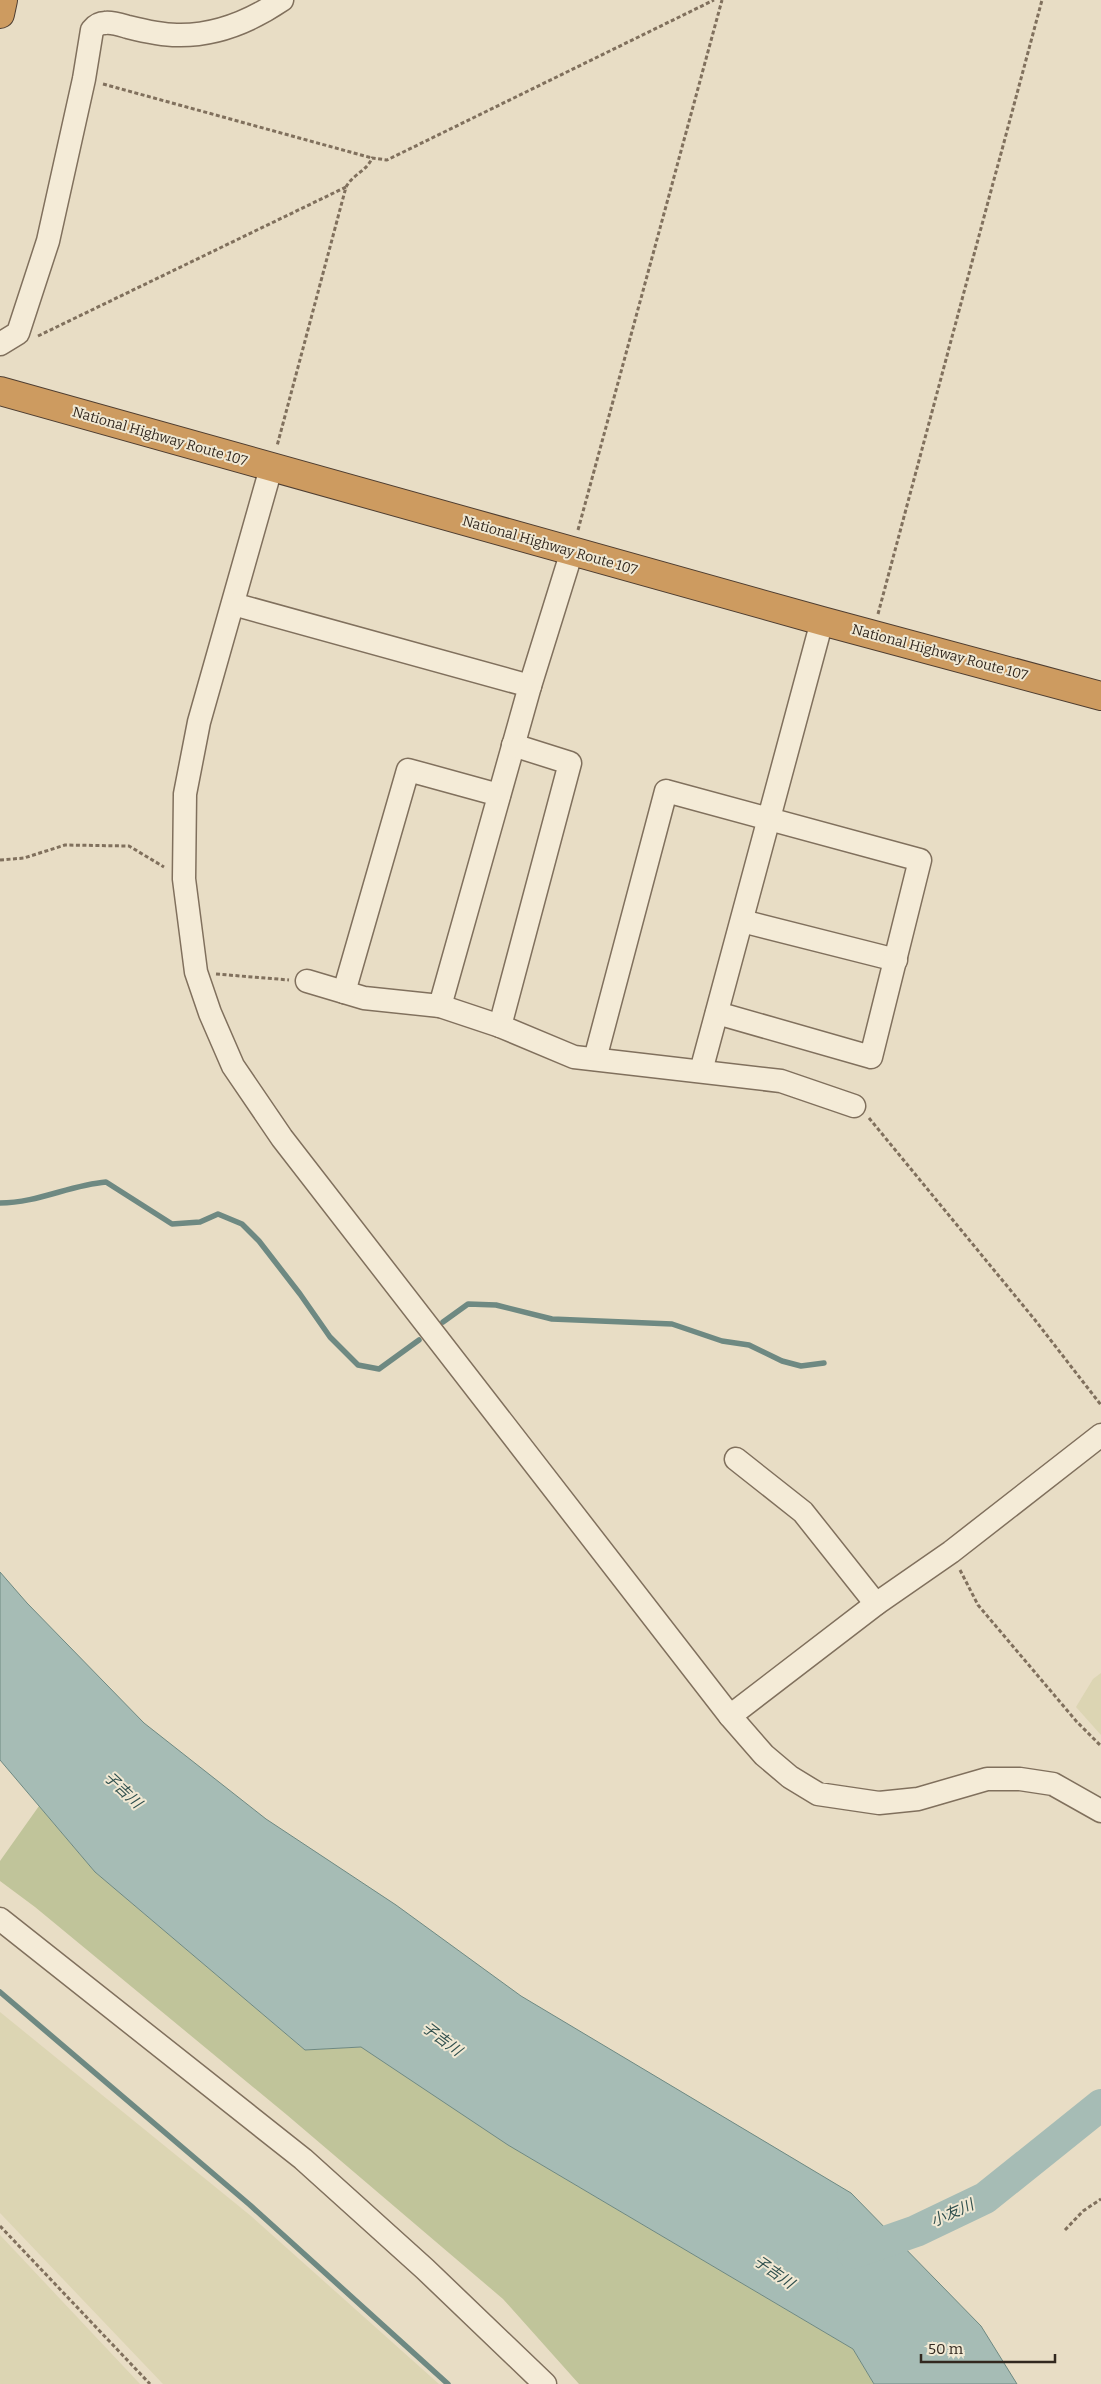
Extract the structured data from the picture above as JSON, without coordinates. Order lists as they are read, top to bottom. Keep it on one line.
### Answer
{"streets":{"highway":["National Highway Route 107"]},"water":["子吉川","小友川"],"scale_bar":"50 m"}
